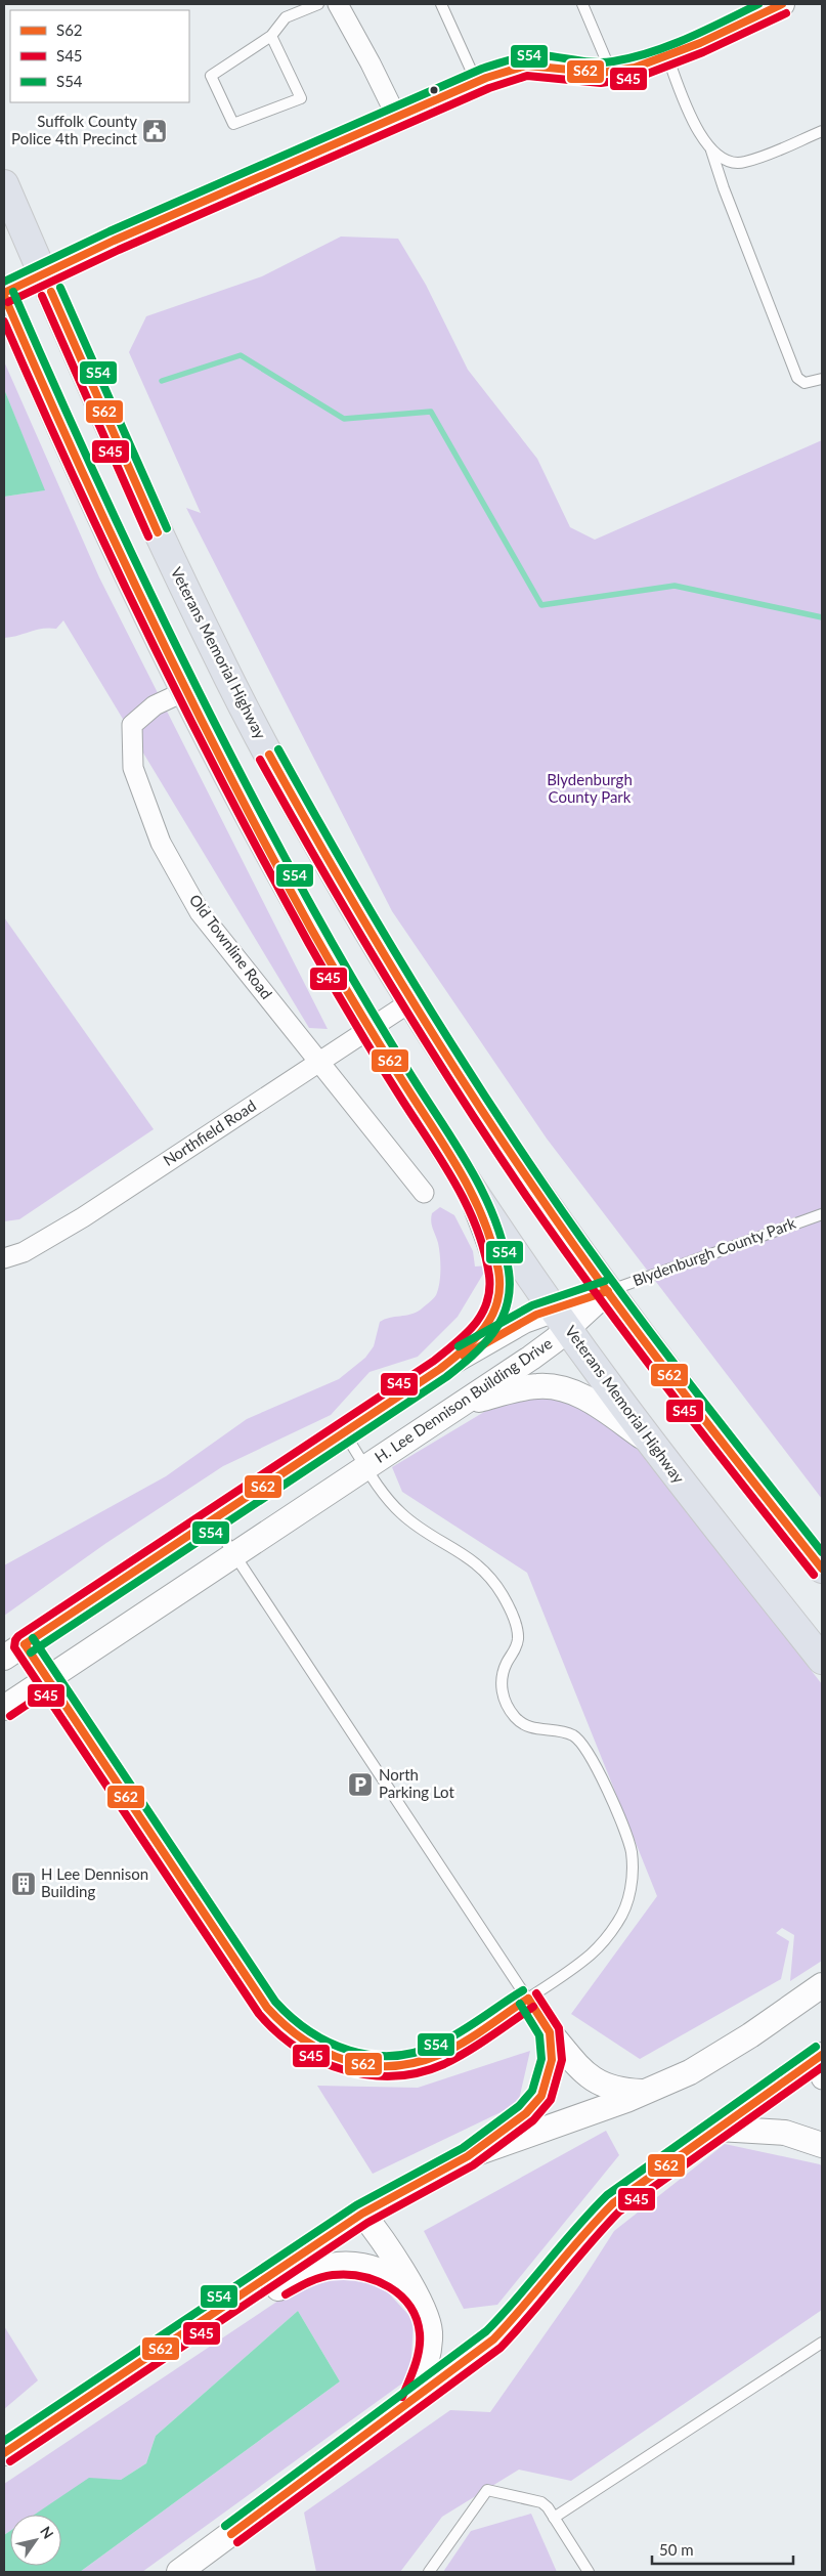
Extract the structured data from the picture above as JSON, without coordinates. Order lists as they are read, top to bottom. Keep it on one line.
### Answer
{"streets":{"highway":["Veterans Memorial Highway"],"street":["Old Townline Road","Northfield Road","H. Lee Dennison Building Drive"],"lane":["Blydenburgh County Park"]},"crossings":[["Veterans Memorial Highway","Old Townline Road"],["Veterans Memorial Highway","Northfield Road"],["Veterans Memorial Highway","Blydenburgh County Park"],["Veterans Memorial Highway","H. Lee Dennison Building Drive"],["Old Townline Road","Northfield Road"],["Blydenburgh County Park","H. Lee Dennison Building Drive"]],"parks":["Blydenburgh County Park"],"places":{"public building":["Suffolk County Police 4th Precinct"],"parking":["North Parking Lot"],"building":["H Lee Dennison Building"]},"lines":["transit line S62","transit line S54","transit line S45"],"legend":["S62","S45","S54"],"scale_bar":"50 m","north":"top right"}
